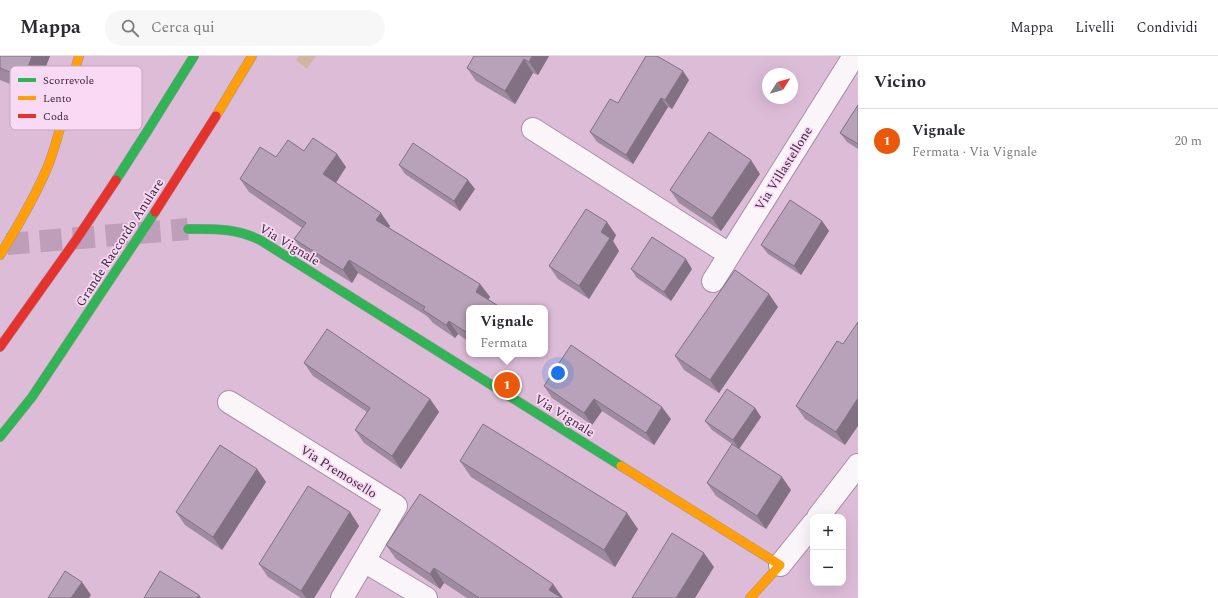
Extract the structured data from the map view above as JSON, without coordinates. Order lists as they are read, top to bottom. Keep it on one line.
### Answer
{"streets":{"main road":["Grande Raccordo Anulare","Via Vignale"],"street":["Via Villastellone","Via Premosello"]},"legend":["Scorrevole","Lento","Coda"],"north":"top right","page":{"header":"Mappa","search":"Cerca qui","nav":["Mappa","Livelli","Condividi"],"heading":"Vicino","list":[{"mark":"1","name":"Vignale","note":"Fermata · Via Vignale","value":"20 m"}],"popup":["Vignale","Fermata"],"pins":"1","map_buttons":["+","−"]}}
